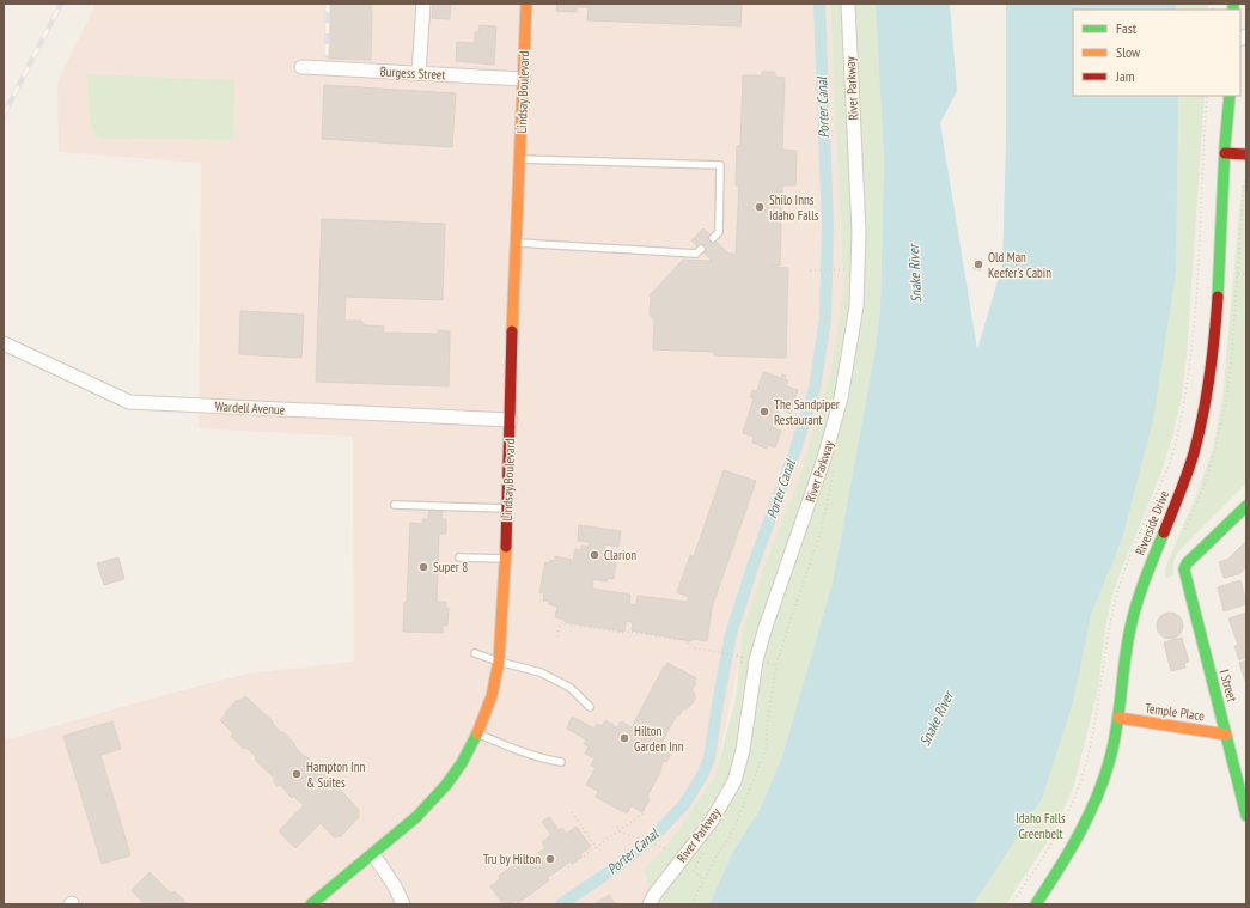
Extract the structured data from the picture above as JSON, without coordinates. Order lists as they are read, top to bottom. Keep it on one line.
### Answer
{"streets":{"street":["Burgess Street","River Parkway","Lindsay Boulevard","Wardell Avenue","Riverside Drive","I Street","Temple Place"]},"crossings":[["Burgess Street","Lindsay Boulevard"],["Lindsay Boulevard","Wardell Avenue"],["Riverside Drive","Temple Place"],["I Street","Temple Place"]],"water":["Porter Canal","Snake River"],"parks":["Idaho Falls Greenbelt"],"places":["Shilo Inns Idaho Falls","Old Man Keefer's Cabin","The Sandpiper Restaurant","Clarion","Super 8","Hilton Garden Inn","Hampton Inn & Suites","Tru by Hilton"],"legend":["Fast","Slow","Jam"]}
